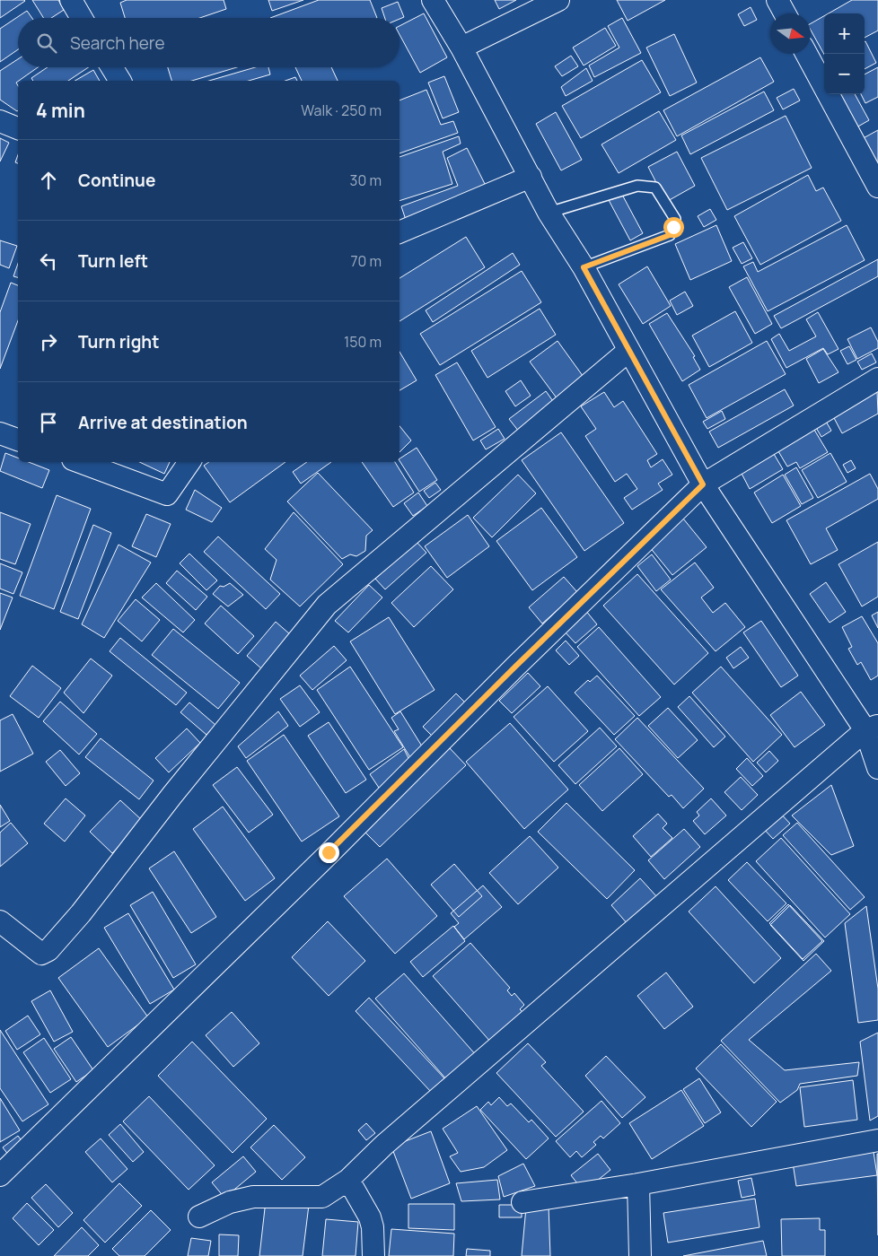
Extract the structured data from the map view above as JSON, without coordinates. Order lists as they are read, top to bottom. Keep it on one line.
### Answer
{"north":"right","page":{"map_buttons":["+","−"],"search":"Search here","heading":["4 min","Walk · 250 m"],"list":[["Continue","30 m"],["Turn left","70 m"],["Turn right","150 m"],"Arrive at destination"]}}
